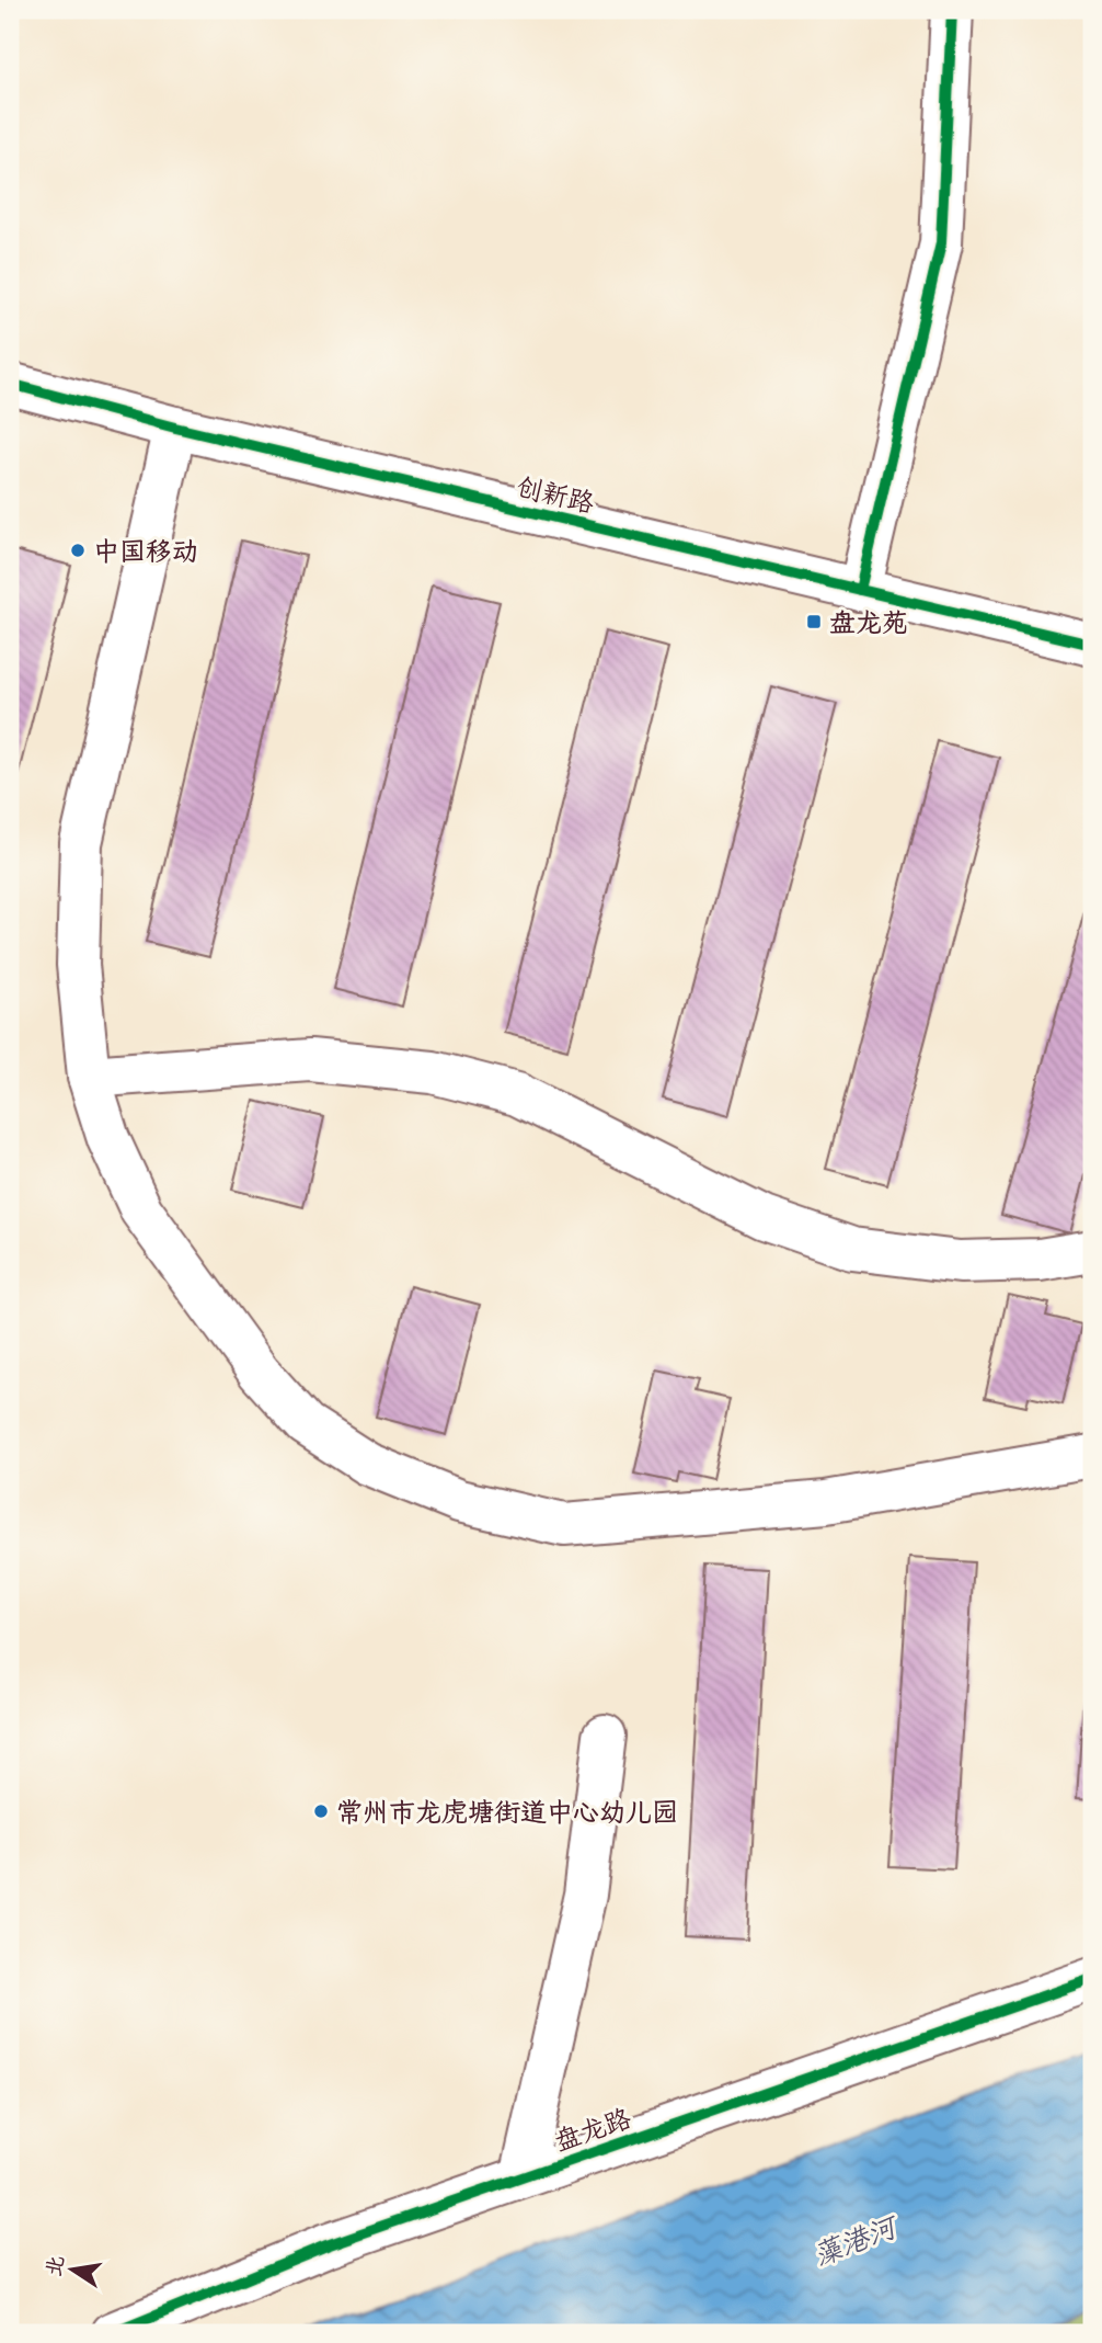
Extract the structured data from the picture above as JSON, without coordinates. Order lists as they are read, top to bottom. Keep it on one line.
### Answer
{"streets":{"street":["创新路","盘龙路"]},"water":["藻港河"],"places":{"other":["中国移动","常州市龙虎塘街道中心幼儿园"],"transit":["盘龙苑"]},"north":"left"}
